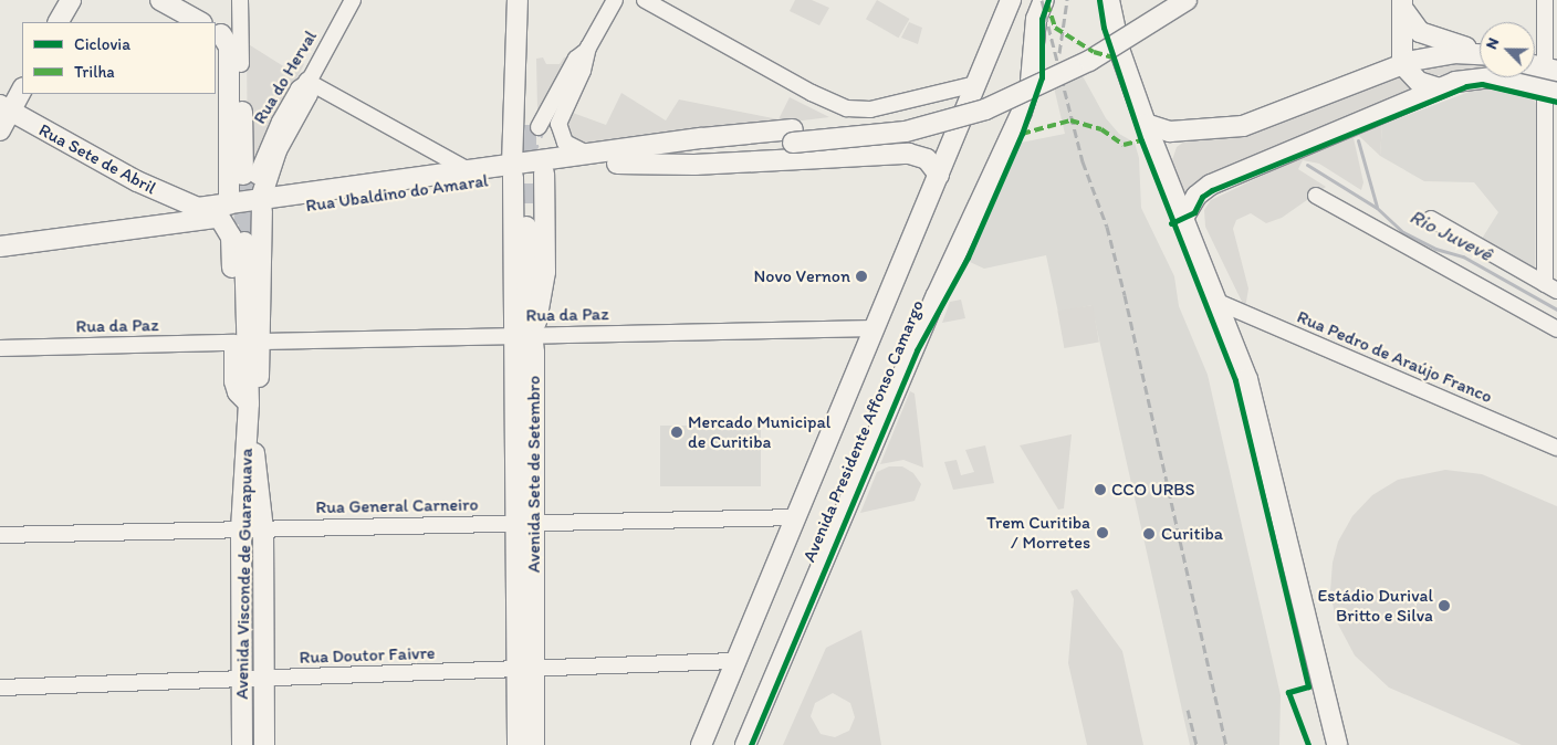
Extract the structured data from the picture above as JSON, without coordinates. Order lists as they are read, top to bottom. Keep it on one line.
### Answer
{"streets":{"main road":["Rua Sete de Abril","Rua Ubaldino do Amaral","Avenida Presidente Affonso Camargo","Avenida Sete de Setembro","Avenida Visconde de Guarapuava"],"street":["Rua do Herval","Rua da Paz","Rua Pedro de Araújo Franco","Rua General Carneiro","Rua Doutor Faivre"]},"crossings":[["Rua Sete de Abril","Rua Ubaldino do Amaral"],["Rua da Paz","Avenida Presidente Affonso Camargo"],["Rua da Paz","Avenida Sete de Setembro"],["Avenida Presidente Affonso Camargo","Rua General Carneiro"],["Avenida Presidente Affonso Camargo","Rua Doutor Faivre"],["Avenida Sete de Setembro","Rua General Carneiro"],["Avenida Sete de Setembro","Rua Doutor Faivre"],["Rua General Carneiro","Avenida Visconde de Guarapuava"],["Avenida Visconde de Guarapuava","Rua Doutor Faivre"]],"water":["Rio Juvevê"],"places":["Novo Vernon","Mercado Municipal de Curitiba","CCO URBS","Trem Curitiba / Morretes","Curitiba","Estádio Durival Britto e Silva"],"legend":["Ciclovia","Trilha"],"north":"top left"}
